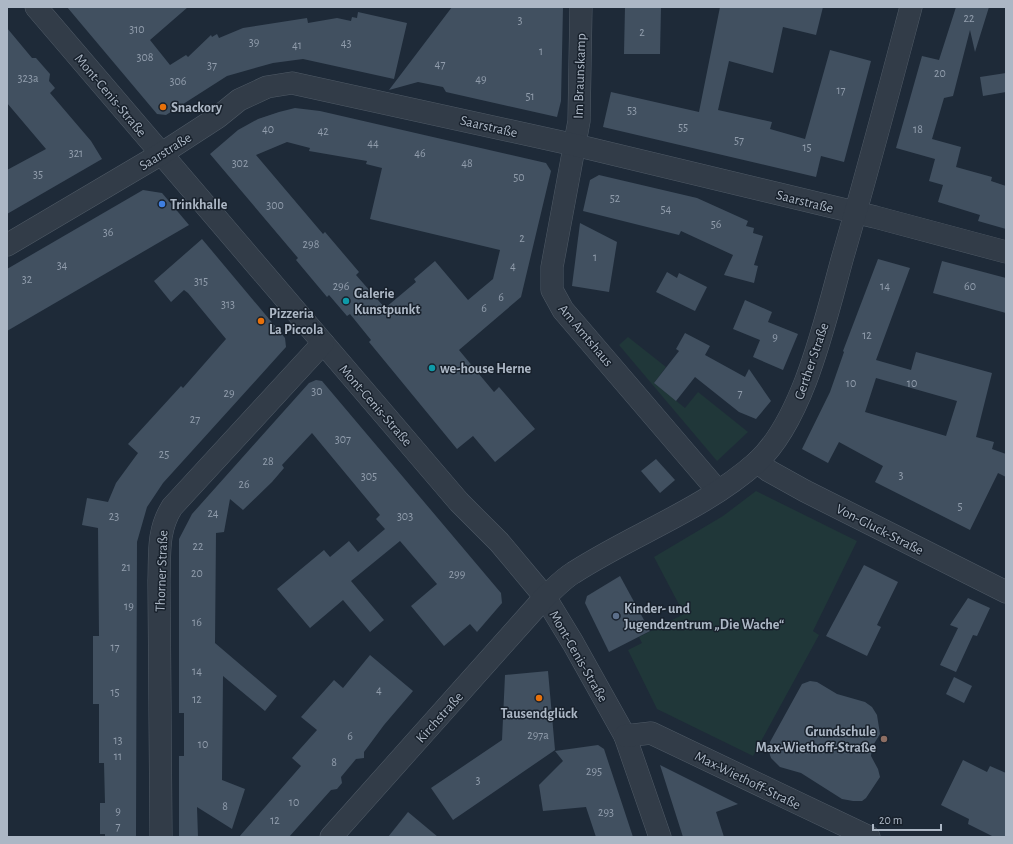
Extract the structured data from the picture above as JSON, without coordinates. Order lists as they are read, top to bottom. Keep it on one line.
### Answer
{"streets":{"street":["Im Braunskamp","Mont-Cenis-Straße","Saarstraße","Am Amtshaus","Gerther Straße","Von-Gluck-Straße","Thorner Straße","Kirchstraße","Max-Wiethoff-Straße"]},"crossings":[["Im Braunskamp","Saarstraße"],["Im Braunskamp","Am Amtshaus"],["Mont-Cenis-Straße","Saarstraße"],["Mont-Cenis-Straße","Gerther Straße"],["Mont-Cenis-Straße","Thorner Straße"],["Mont-Cenis-Straße","Kirchstraße"],["Mont-Cenis-Straße","Max-Wiethoff-Straße"],["Saarstraße","Am Amtshaus"],["Saarstraße","Gerther Straße"],["Am Amtshaus","Gerther Straße"],["Gerther Straße","Von-Gluck-Straße"],["Gerther Straße","Kirchstraße"]],"places":["Snackory","Trinkhalle","Galerie Kunstpunkt","Pizzeria La Piccola","we-house Herne","Kinder- und Jugendzentrum „Die Wache“","Tausendglück","Grundschule Max-Wiethoff-Straße"],"house_numbers":["22","3","310","2","39","43","41","1","308","47","37","20","323a","49","306","17","51","53","55","40","18","42","57","44","15","321","46","302","48","35","50","52","300","54","56","36","2","298","1","34","4","32","315","296","14","60","6","313","6","12","9","10","10","30","29","7","27","307","25","28","3","305","26","5","24","23","303","22","21","20","299","19","16","17","14","4","15","12","297a","6","13","10","11","8","295","3","10","8","9","293","12","7"],"scale_bar":"20 m"}
